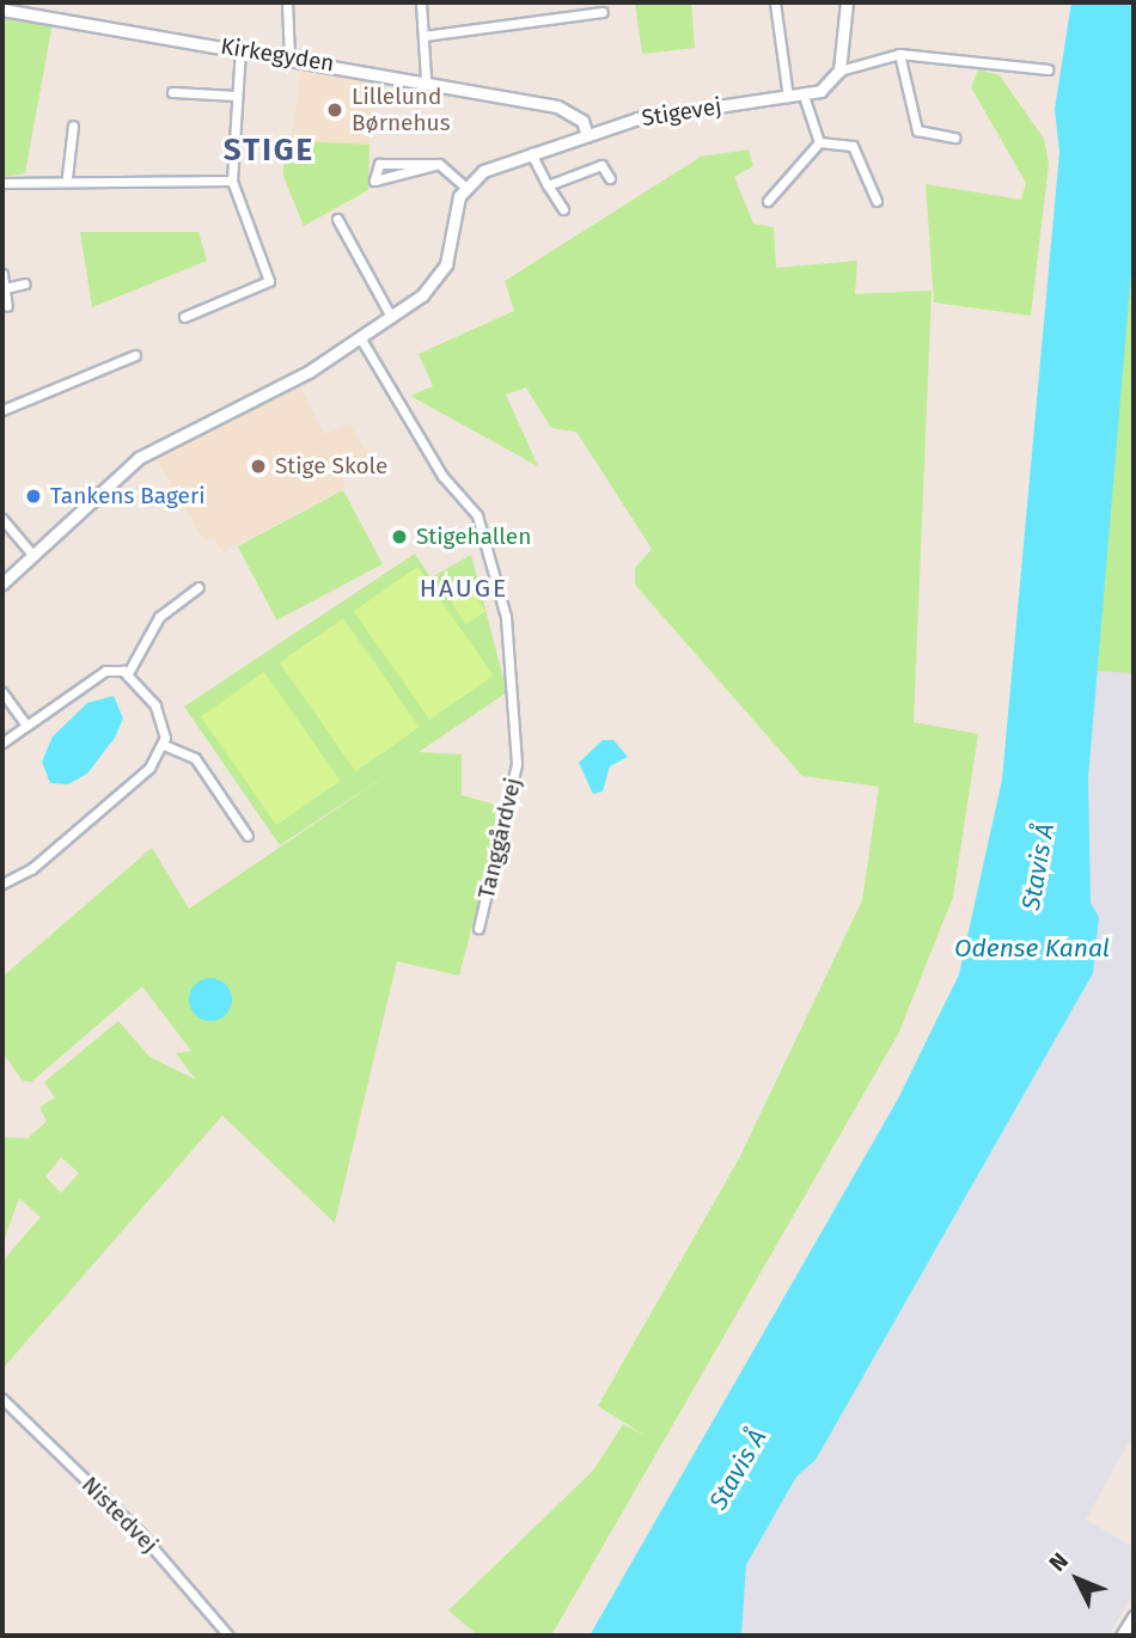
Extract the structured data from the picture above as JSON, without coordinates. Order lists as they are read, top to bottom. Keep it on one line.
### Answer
{"streets":{"street":["Kirkegyden","Stigevej","Tanggårdvej","Nistedvej"]},"crossings":[["Kirkegyden","Stigevej"]],"districts":["STIGE","HAUGE"],"water":["Stavis Å","Odense Kanal"],"places":["Lillelund Børnehus","Stige Skole","Tankens Bageri","Stigehallen"],"north":"top left"}
